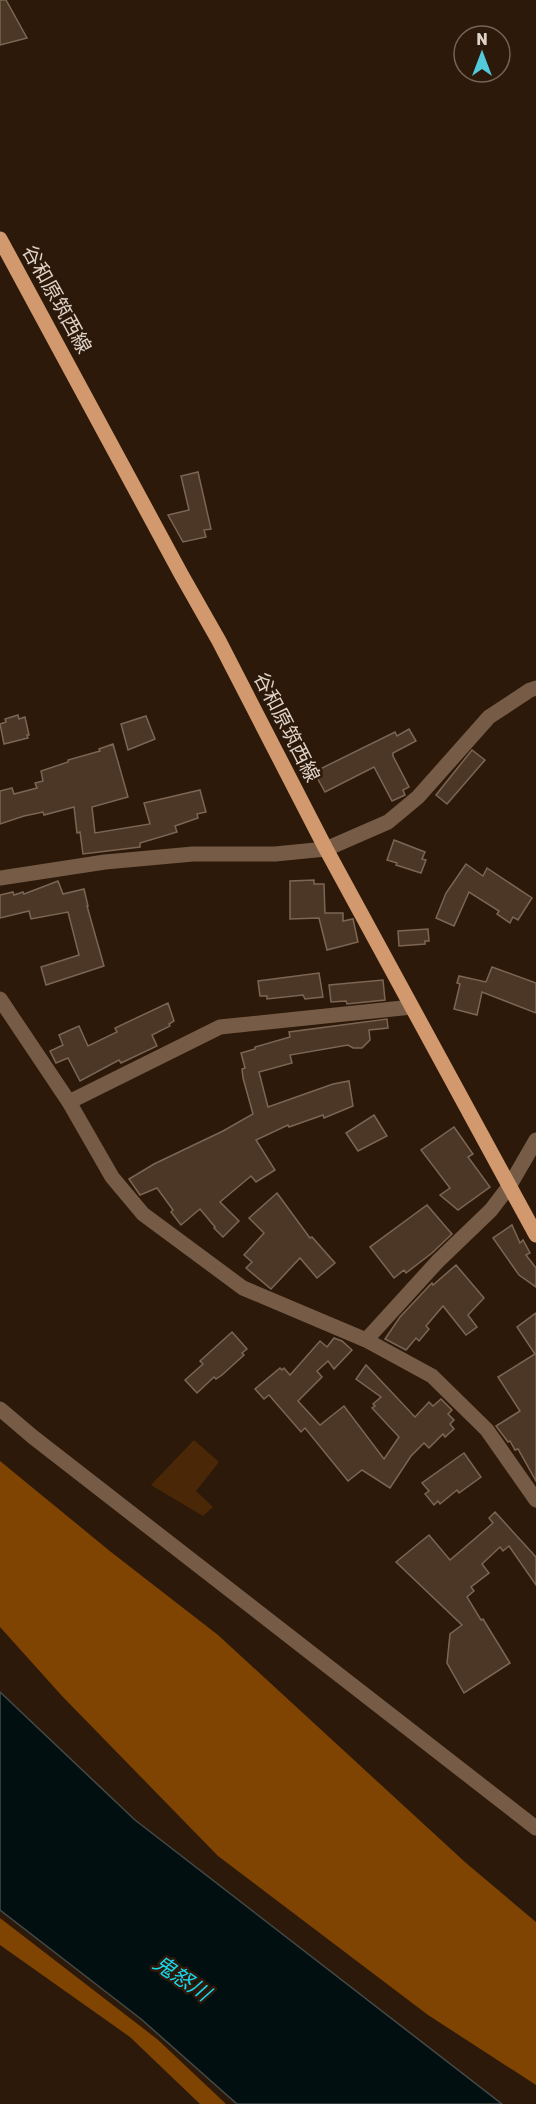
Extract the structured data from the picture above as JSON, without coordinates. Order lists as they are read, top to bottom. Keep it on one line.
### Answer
{"streets":{"main road":["谷和原筑西線"]},"water":["鬼怒川"],"north":"top"}
